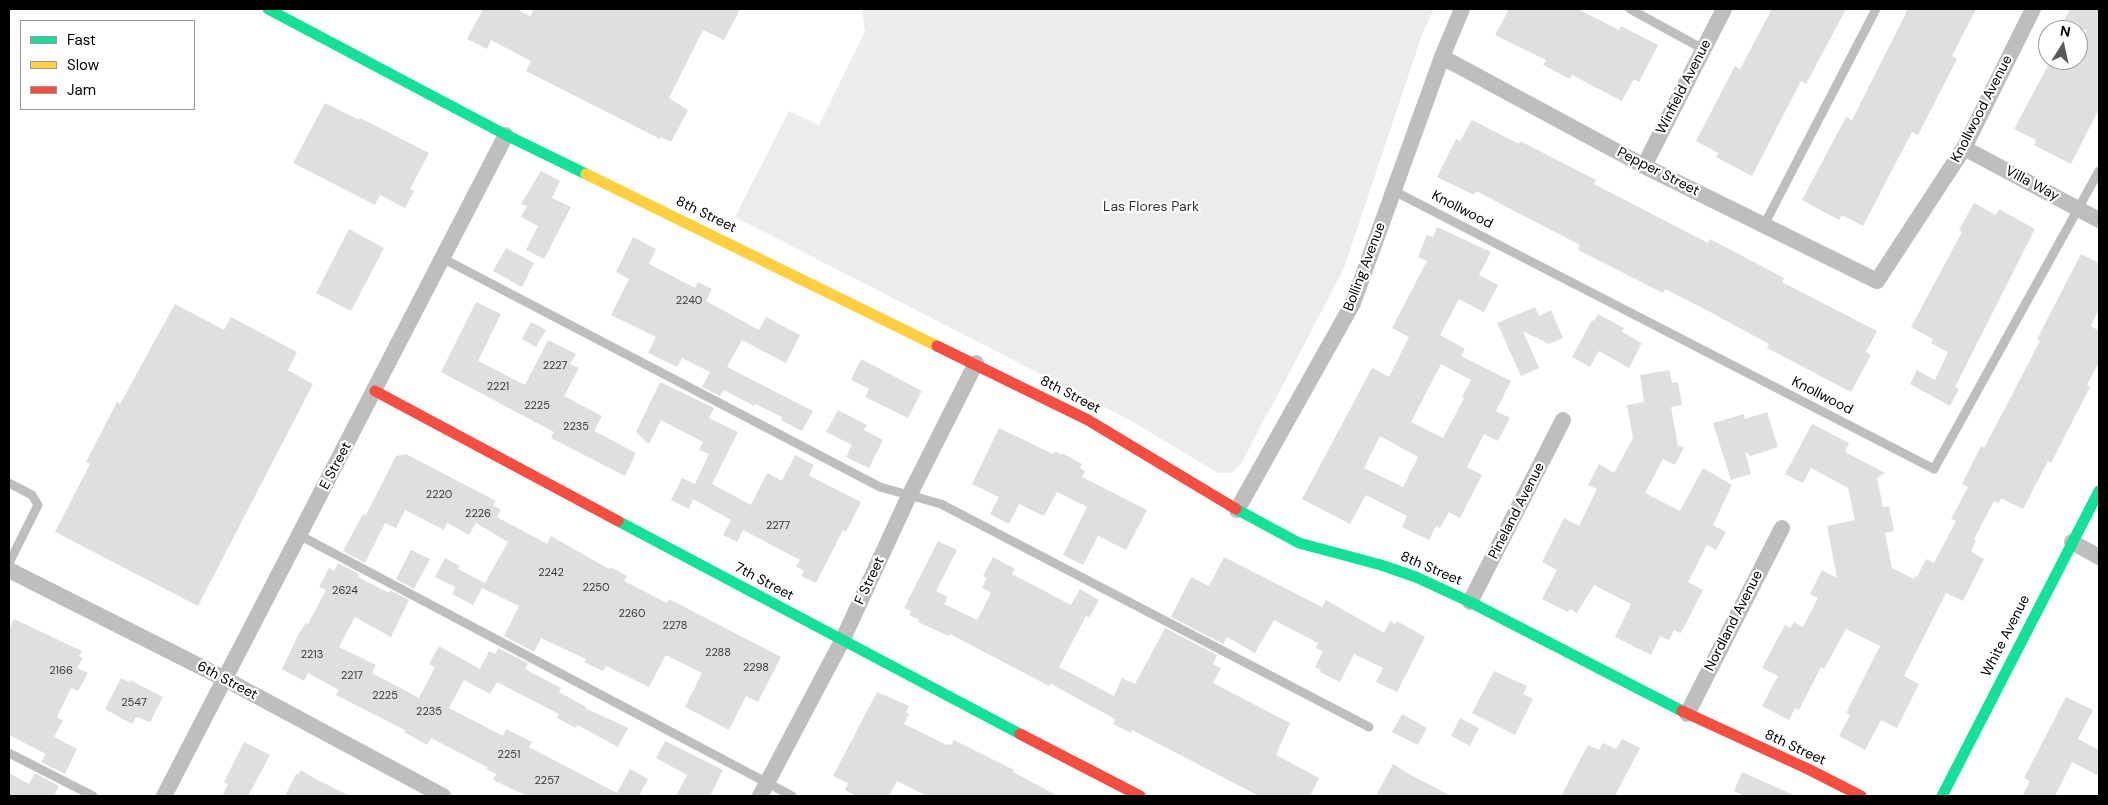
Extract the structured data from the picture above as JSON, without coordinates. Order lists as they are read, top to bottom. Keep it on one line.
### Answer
{"streets":{"street":["Winfield Avenue","Knollwood Avenue","Pepper Street","Villa Way","8th Street","Bolling Avenue","E Street","Pineland Avenue","F Street","7th Street","Nordland Avenue","White Avenue","6th Street"],"lane":["Knollwood"]},"crossings":[["Winfield Avenue","Pepper Street"],["Knollwood Avenue","Pepper Street"],["Knollwood Avenue","Villa Way"],["Pepper Street","Bolling Avenue"],["Villa Way","Knollwood"],["Knollwood","Bolling Avenue"],["8th Street","Bolling Avenue"],["8th Street","E Street"],["8th Street","Pineland Avenue"],["8th Street","F Street"],["8th Street","Nordland Avenue"],["E Street","7th Street"],["E Street","6th Street"],["F Street","7th Street"]],"parks":["Las Flores Park"],"house_numbers":["2240","2227","2221","2225","2235","2220","2226","2277","2242","2250","2624","2260","2278","2288","2213","2298","2166","2217","2225","2547","2235","2251","2257"],"legend":["Fast","Slow","Jam"],"north":"top"}
